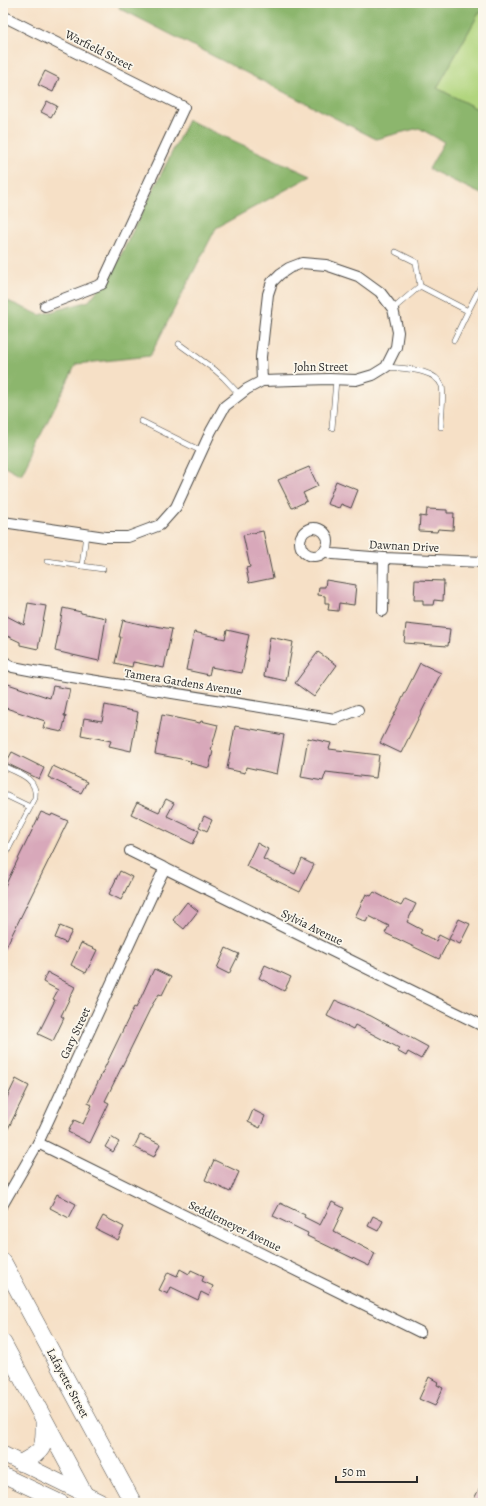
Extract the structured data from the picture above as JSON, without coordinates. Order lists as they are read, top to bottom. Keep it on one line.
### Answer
{"streets":{"highway":["Lafayette Street"],"street":["Warfield Street","John Street","Dawnan Drive","Tamera Gardens Avenue","Sylvia Avenue","Gary Street","Seddlemeyer Avenue"]},"crossings":[["Sylvia Avenue","Gary Street"],["Gary Street","Seddlemeyer Avenue"]],"scale_bar":"50 m"}
